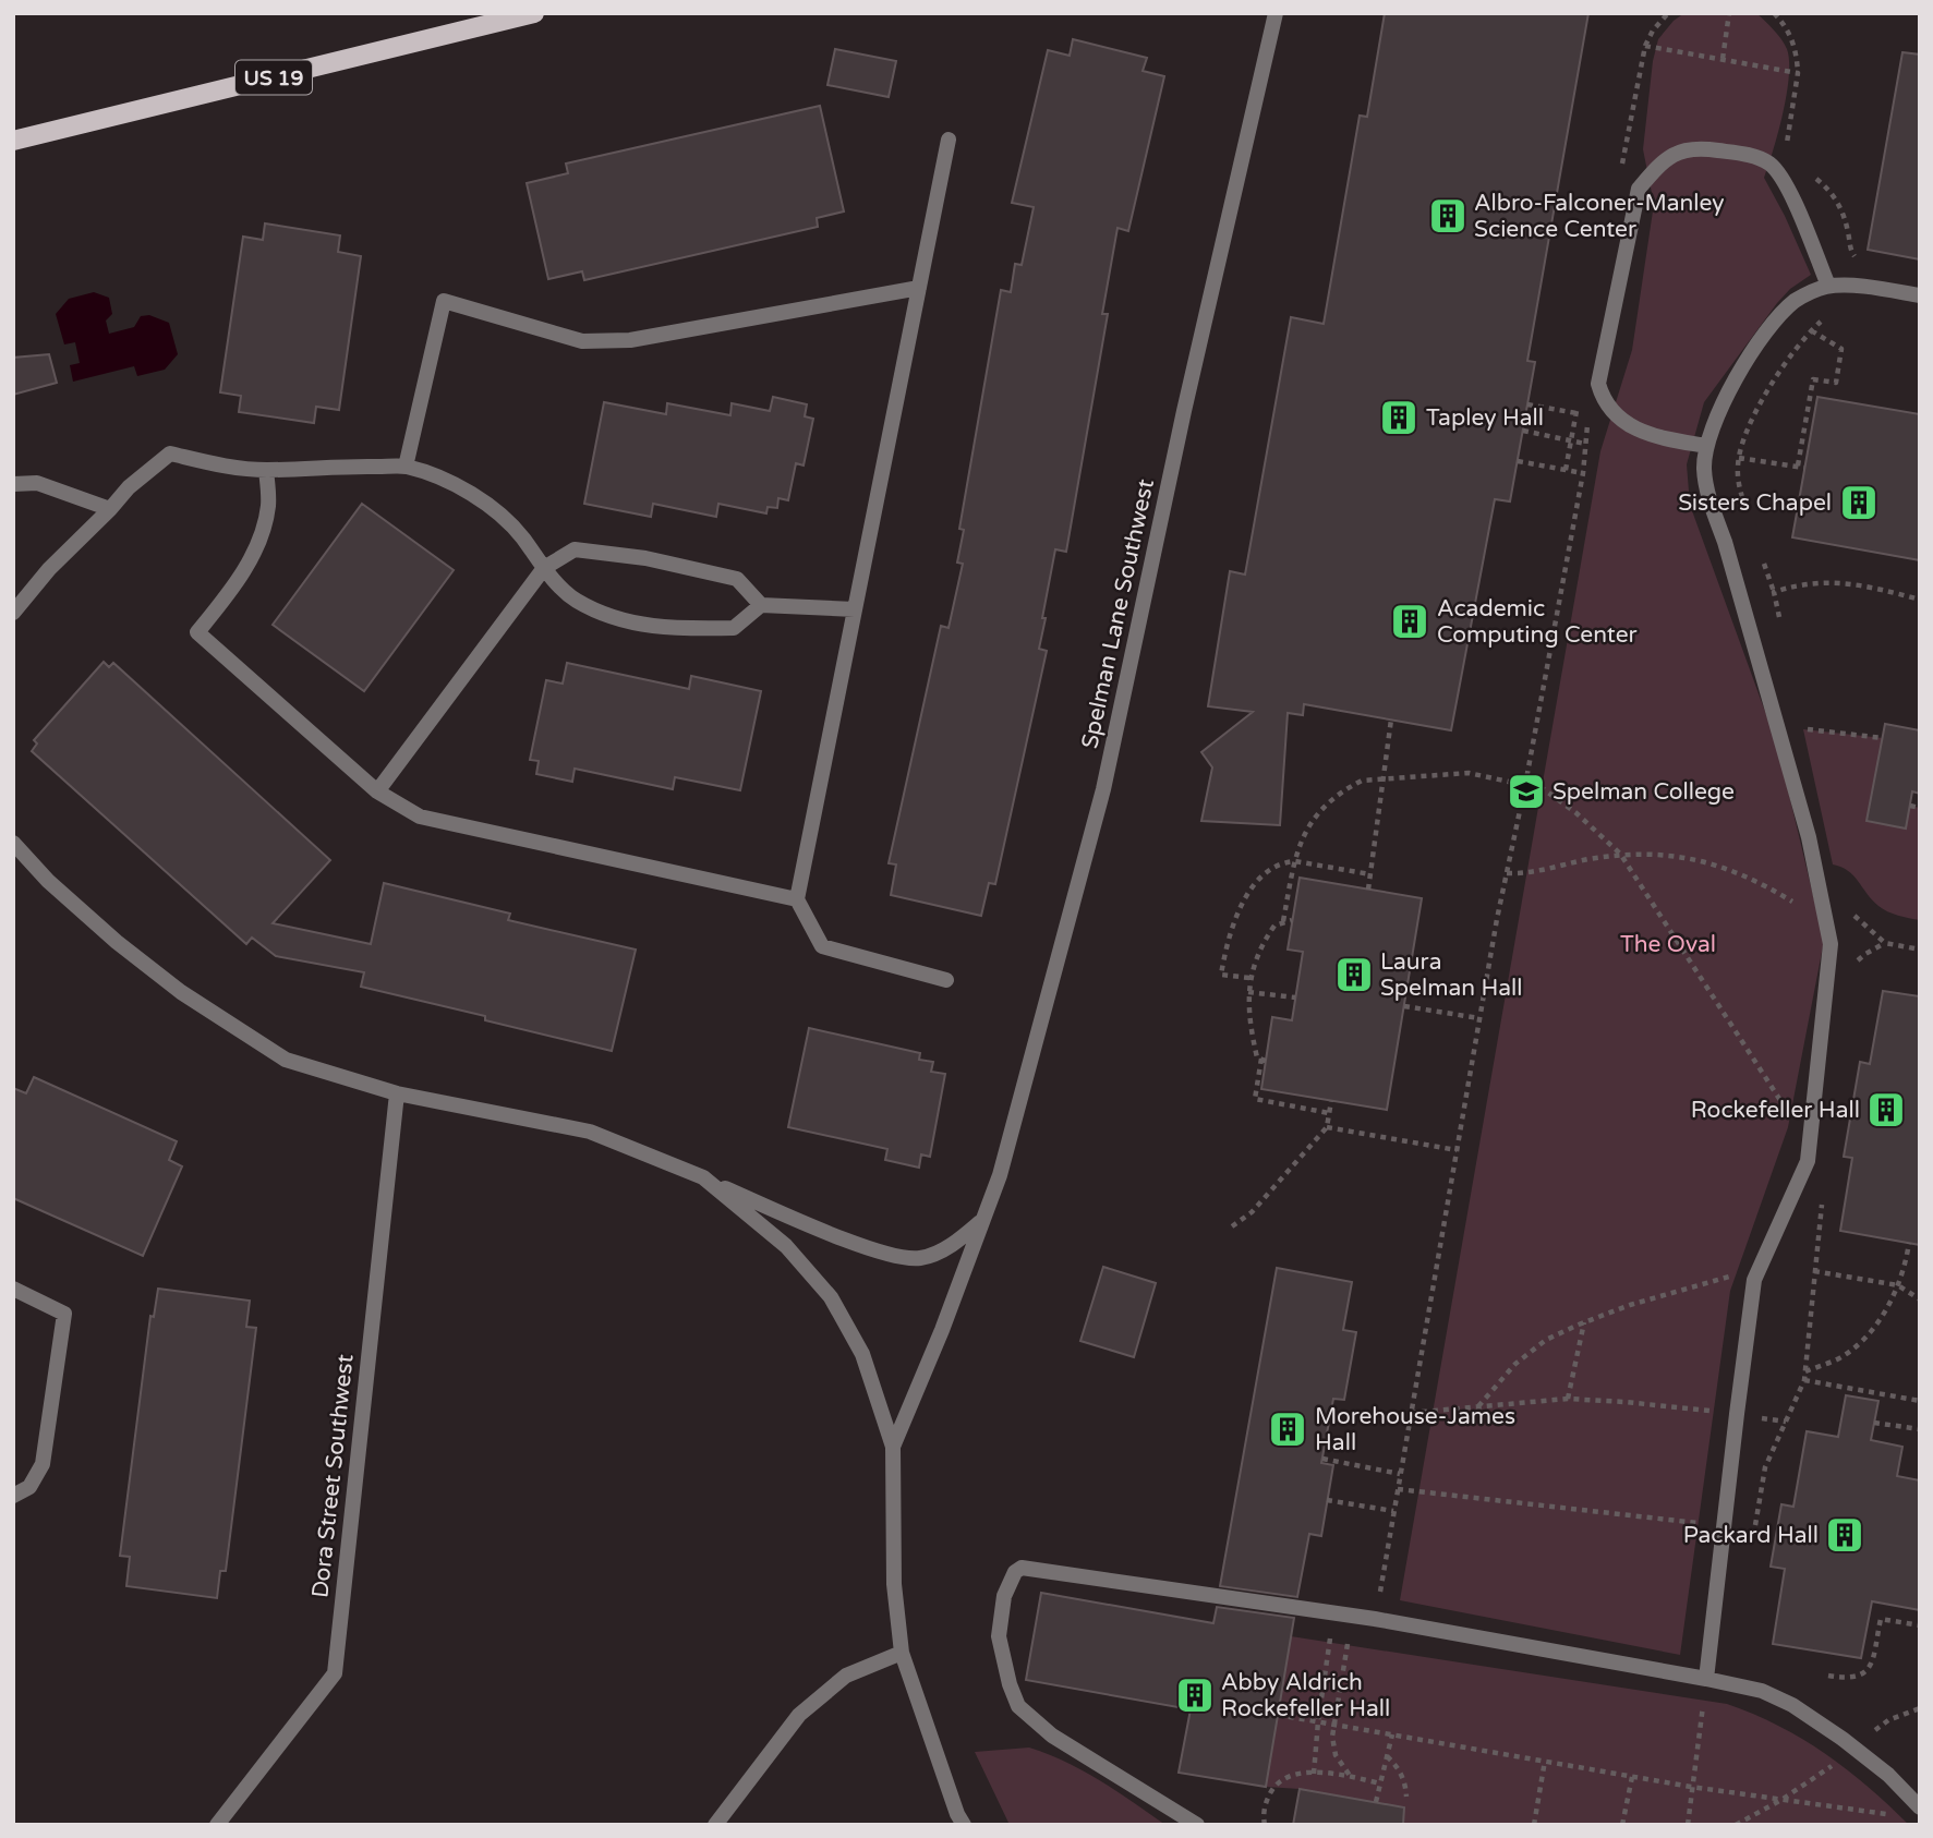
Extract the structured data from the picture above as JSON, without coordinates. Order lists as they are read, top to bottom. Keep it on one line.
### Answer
{"streets":{"main road":["US 19"],"street":["Spelman Lane Southwest","Dora Street Southwest"]},"parks":["The Oval"],"places":{"building":["Albro-Falconer-Manley Science Center","Tapley Hall","Sisters Chapel","Academic Computing Center","Laura Spelman Hall","Rockefeller Hall","Morehouse-James Hall","Packard Hall","Abby Aldrich Rockefeller Hall"],"school or university":["Spelman College"]}}
